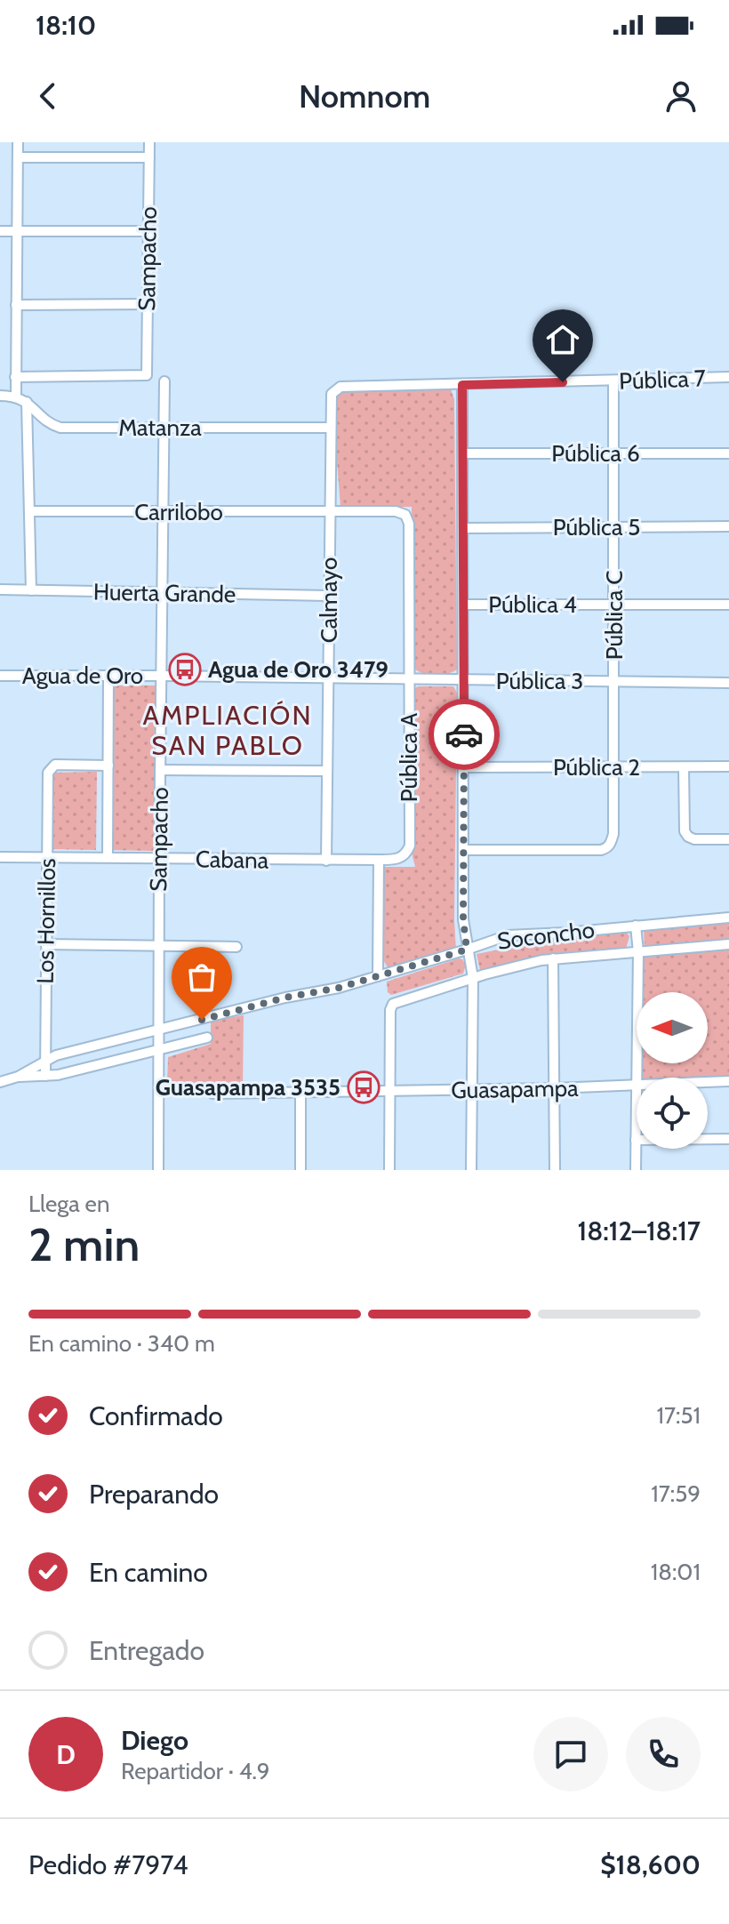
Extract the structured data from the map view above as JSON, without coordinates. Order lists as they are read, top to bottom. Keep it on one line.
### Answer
{"streets":{"street":["Sampacho","Pública 7","Matanza","Pública 6","Carrilobo","Pública 5","Huerta Grande","Calmayo","Pública 4","Pública C","Agua de Oro","Pública 3","Pública A","Pública 2","Cabana","Los Hornillos","Soconcho","Guasapampa"]},"crossings":[["Sampacho","Matanza"],["Sampacho","Carrilobo"],["Sampacho","Huerta Grande"],["Sampacho","Agua de Oro"],["Sampacho","Cabana"],["Sampacho","Soconcho"],["Pública 7","Calmayo"],["Pública 7","Pública C"],["Matanza","Calmayo"],["Pública 6","Pública C"],["Carrilobo","Calmayo"],["Carrilobo","Pública A"],["Pública 5","Pública C"],["Huerta Grande","Calmayo"],["Calmayo","Agua de Oro"],["Calmayo","Pública A"],["Calmayo","Cabana"],["Pública 4","Pública C"],["Pública C","Pública 3"],["Pública C","Pública 2"],["Agua de Oro","Pública 3"],["Agua de Oro","Pública A"],["Pública A","Cabana"],["Cabana","Los Hornillos"],["Los Hornillos","Soconcho"],["Soconcho","Guasapampa"]],"districts":["AMPLIACIÓN SAN PABLO"],"places":{"bus stop":["Agua de Oro 3479","Guasapampa 3535"]},"north":"left","page":{"status":"18:10","header":"Nomnom","heading":["2 min","Llega en","18:12–18:17"],"panel":["Diego","Repartidor · 4.9","Pedido #7974","$18,600"],"bar":"En camino · 340 m","list":[["Confirmado","17:51"],["Preparando","17:59"],["En camino","18:01"],"Entregado"],"round":"D"}}
